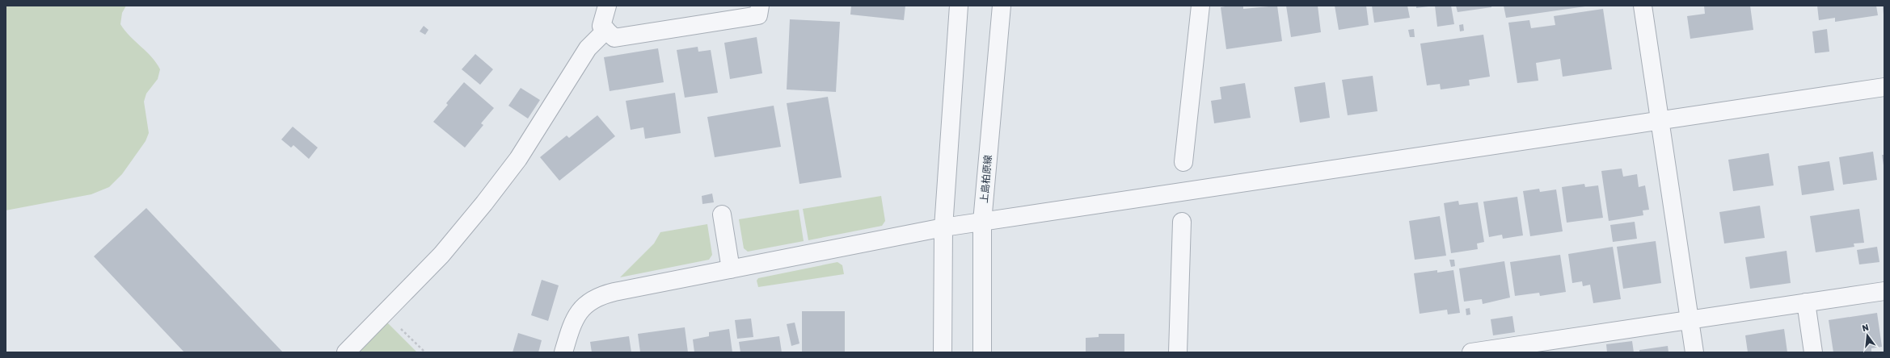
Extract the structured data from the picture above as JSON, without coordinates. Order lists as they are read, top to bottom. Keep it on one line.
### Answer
{"streets":{"street":["上島柏原線"]},"north":"top"}
